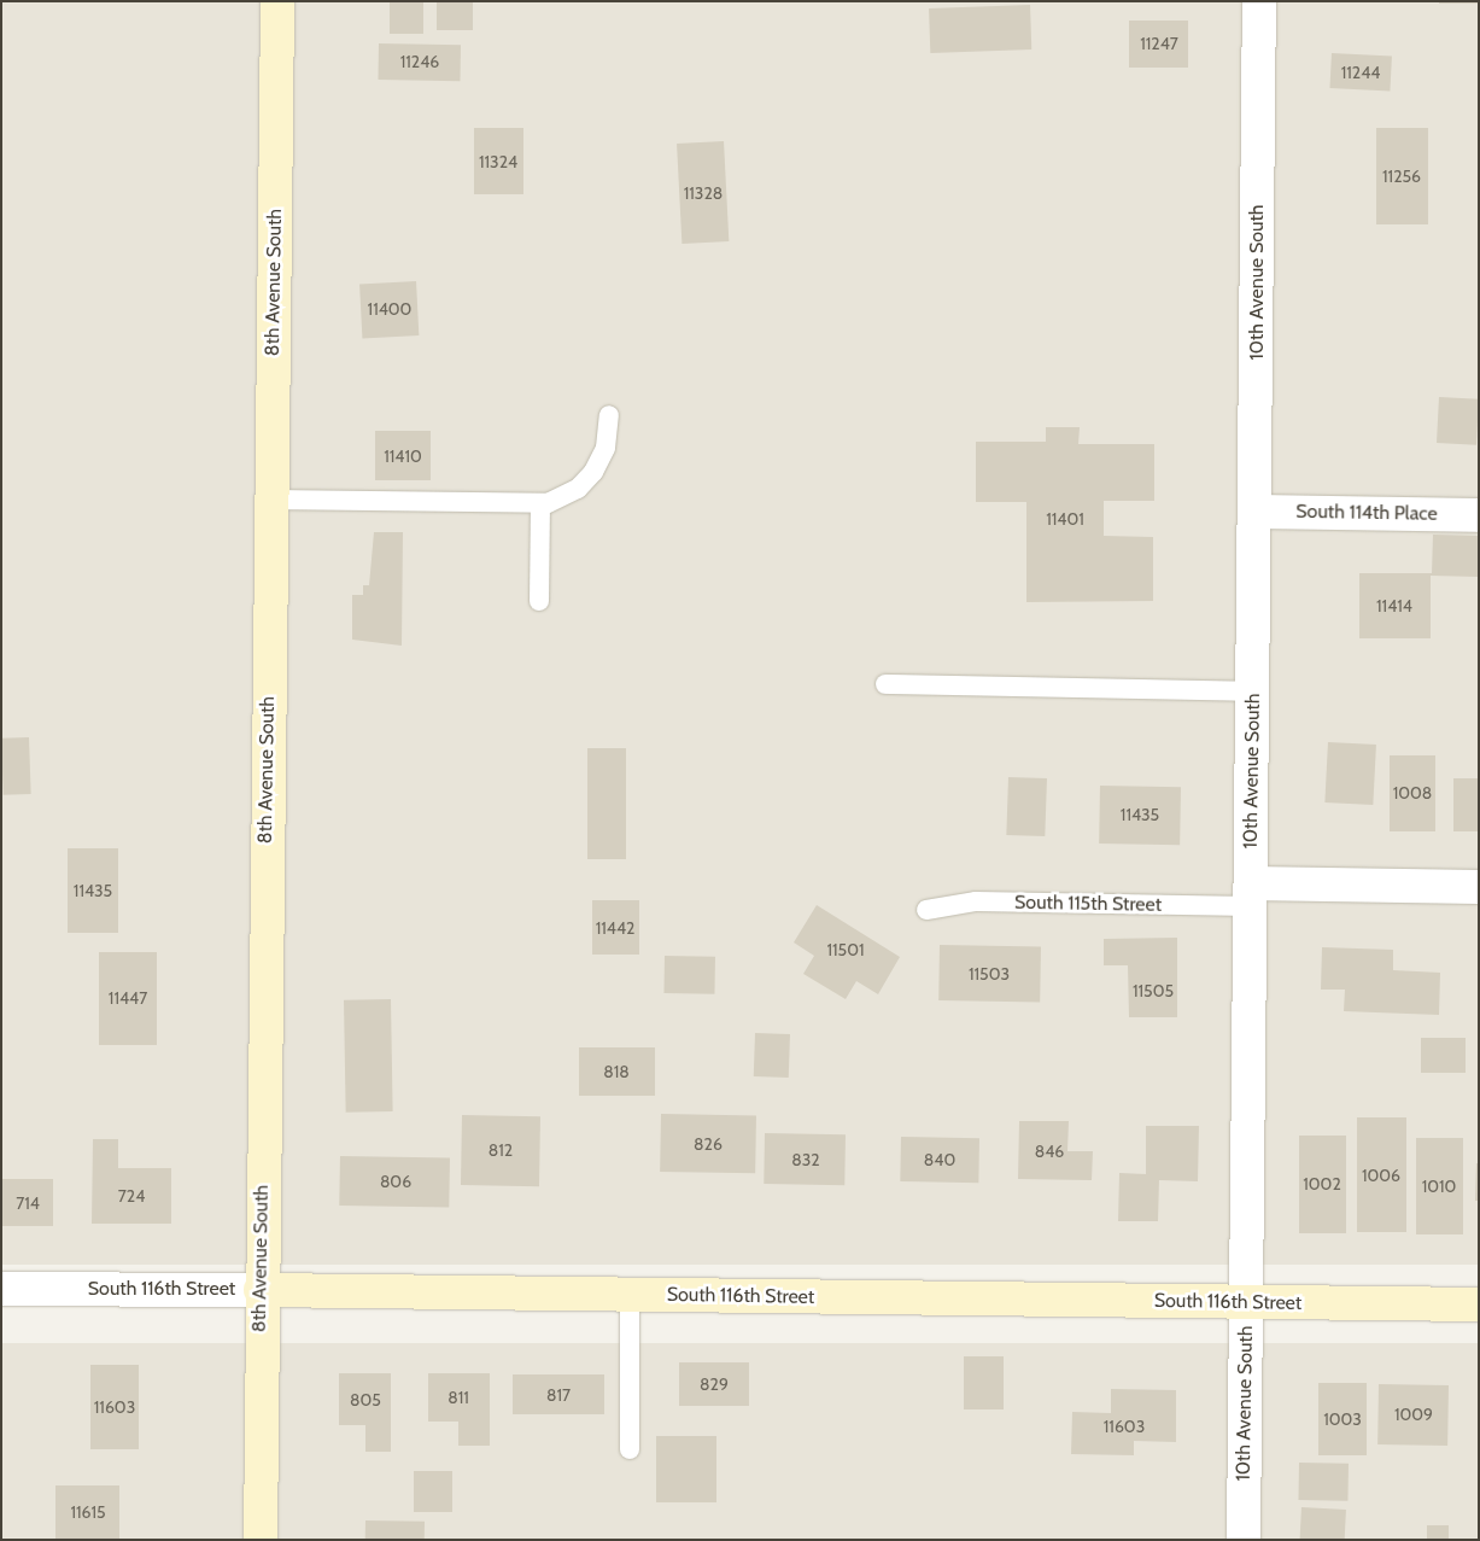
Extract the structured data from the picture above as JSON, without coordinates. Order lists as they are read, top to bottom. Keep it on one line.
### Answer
{"streets":{"street":["8th Avenue South","10th Avenue South","South 114th Place","South 115th Street","South 116th Street"]},"crossings":[["8th Avenue South","South 116th Street"],["10th Avenue South","South 114th Place"],["10th Avenue South","South 115th Street"],["10th Avenue South","South 116th Street"]],"house_numbers":["11247","11246","11244","11324","11256","11328","11400","11410","11401","11414","1008","11435","11435","11442","11501","11503","11505","11447","818","826","812","846","832","840","1006","806","1002","1010","724","714","829","817","811","805","11603","1009","1003","11603","11615"]}
